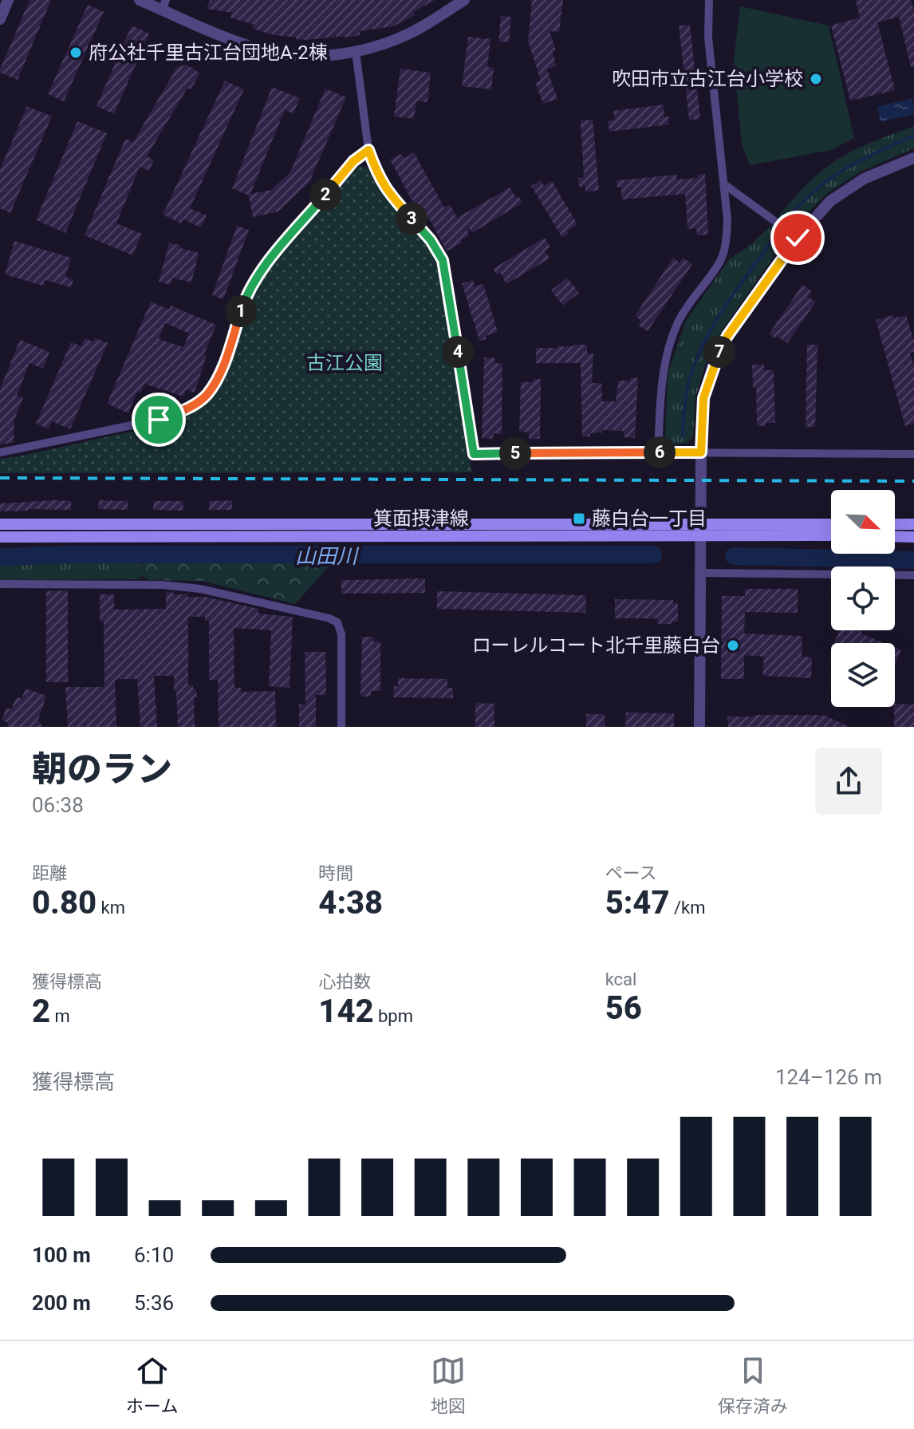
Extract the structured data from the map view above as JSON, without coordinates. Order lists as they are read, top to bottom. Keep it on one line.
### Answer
{"streets":{"main road":["箕面摂津線"]},"water":["山田川"],"parks":["古江公園"],"places":{"other":["府公社千里古江台団地A-2棟","吹田市立古江台小学校","ローレルコート北千里藤白台"],"transit":["藤白台一丁目"]},"north":"bottom right","page":{"pins":["2","3","1","4","7","6","5"],"heading":["朝のラン","06:38"],"stats":[["距離","0.80 km"],["時間","4:38"],["ペース","5:47 /km"],["獲得標高","2 m"],["心拍数","142 bpm"],["kcal","56"]],"chart":["獲得標高","124–126 m"],"list":[{"name":"100 m","note":"6:10"},{"name":"200 m","note":"5:36"}],"tabs":["ホーム","地図","保存済み"]}}
